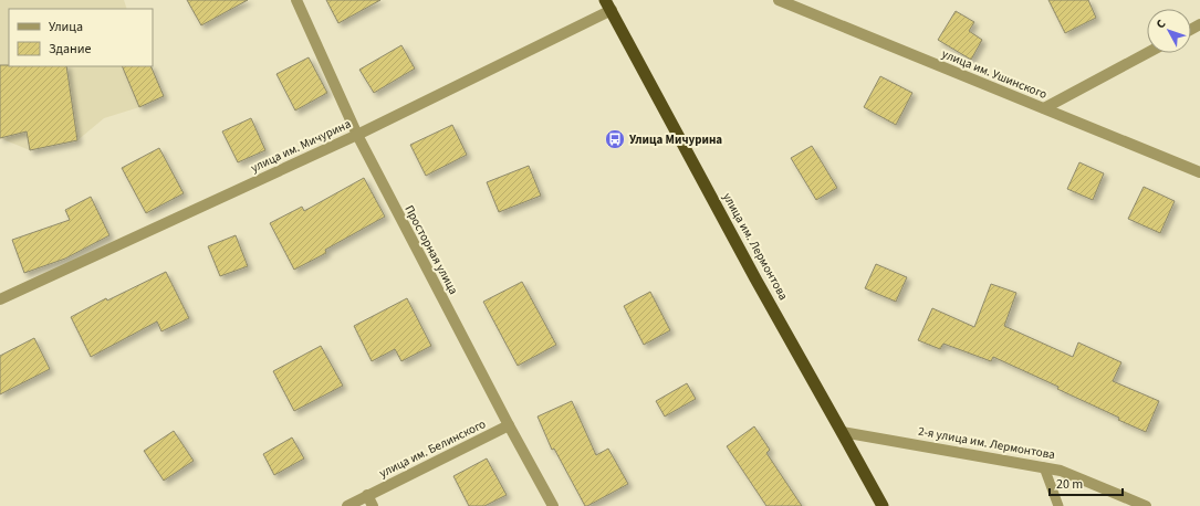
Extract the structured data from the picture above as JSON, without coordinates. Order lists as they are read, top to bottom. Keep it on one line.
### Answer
{"streets":{"highway":["улица им. Лермонтова"],"street":["улица им. Ушинского","улица им. Мичурина","Просторная улица","2-я улица им. Лермонтова","улица им. Белинского"]},"crossings":[["улица им. Мичурина","улица им. Лермонтова"],["улица им. Мичурина","Просторная улица"],["улица им. Лермонтова","2-я улица им. Лермонтова"],["Просторная улица","улица им. Белинского"]],"places":{"bus stop":["Улица Мичурина"]},"legend":["Улица","Здание"],"scale_bar":"20 m","north":"top left"}
